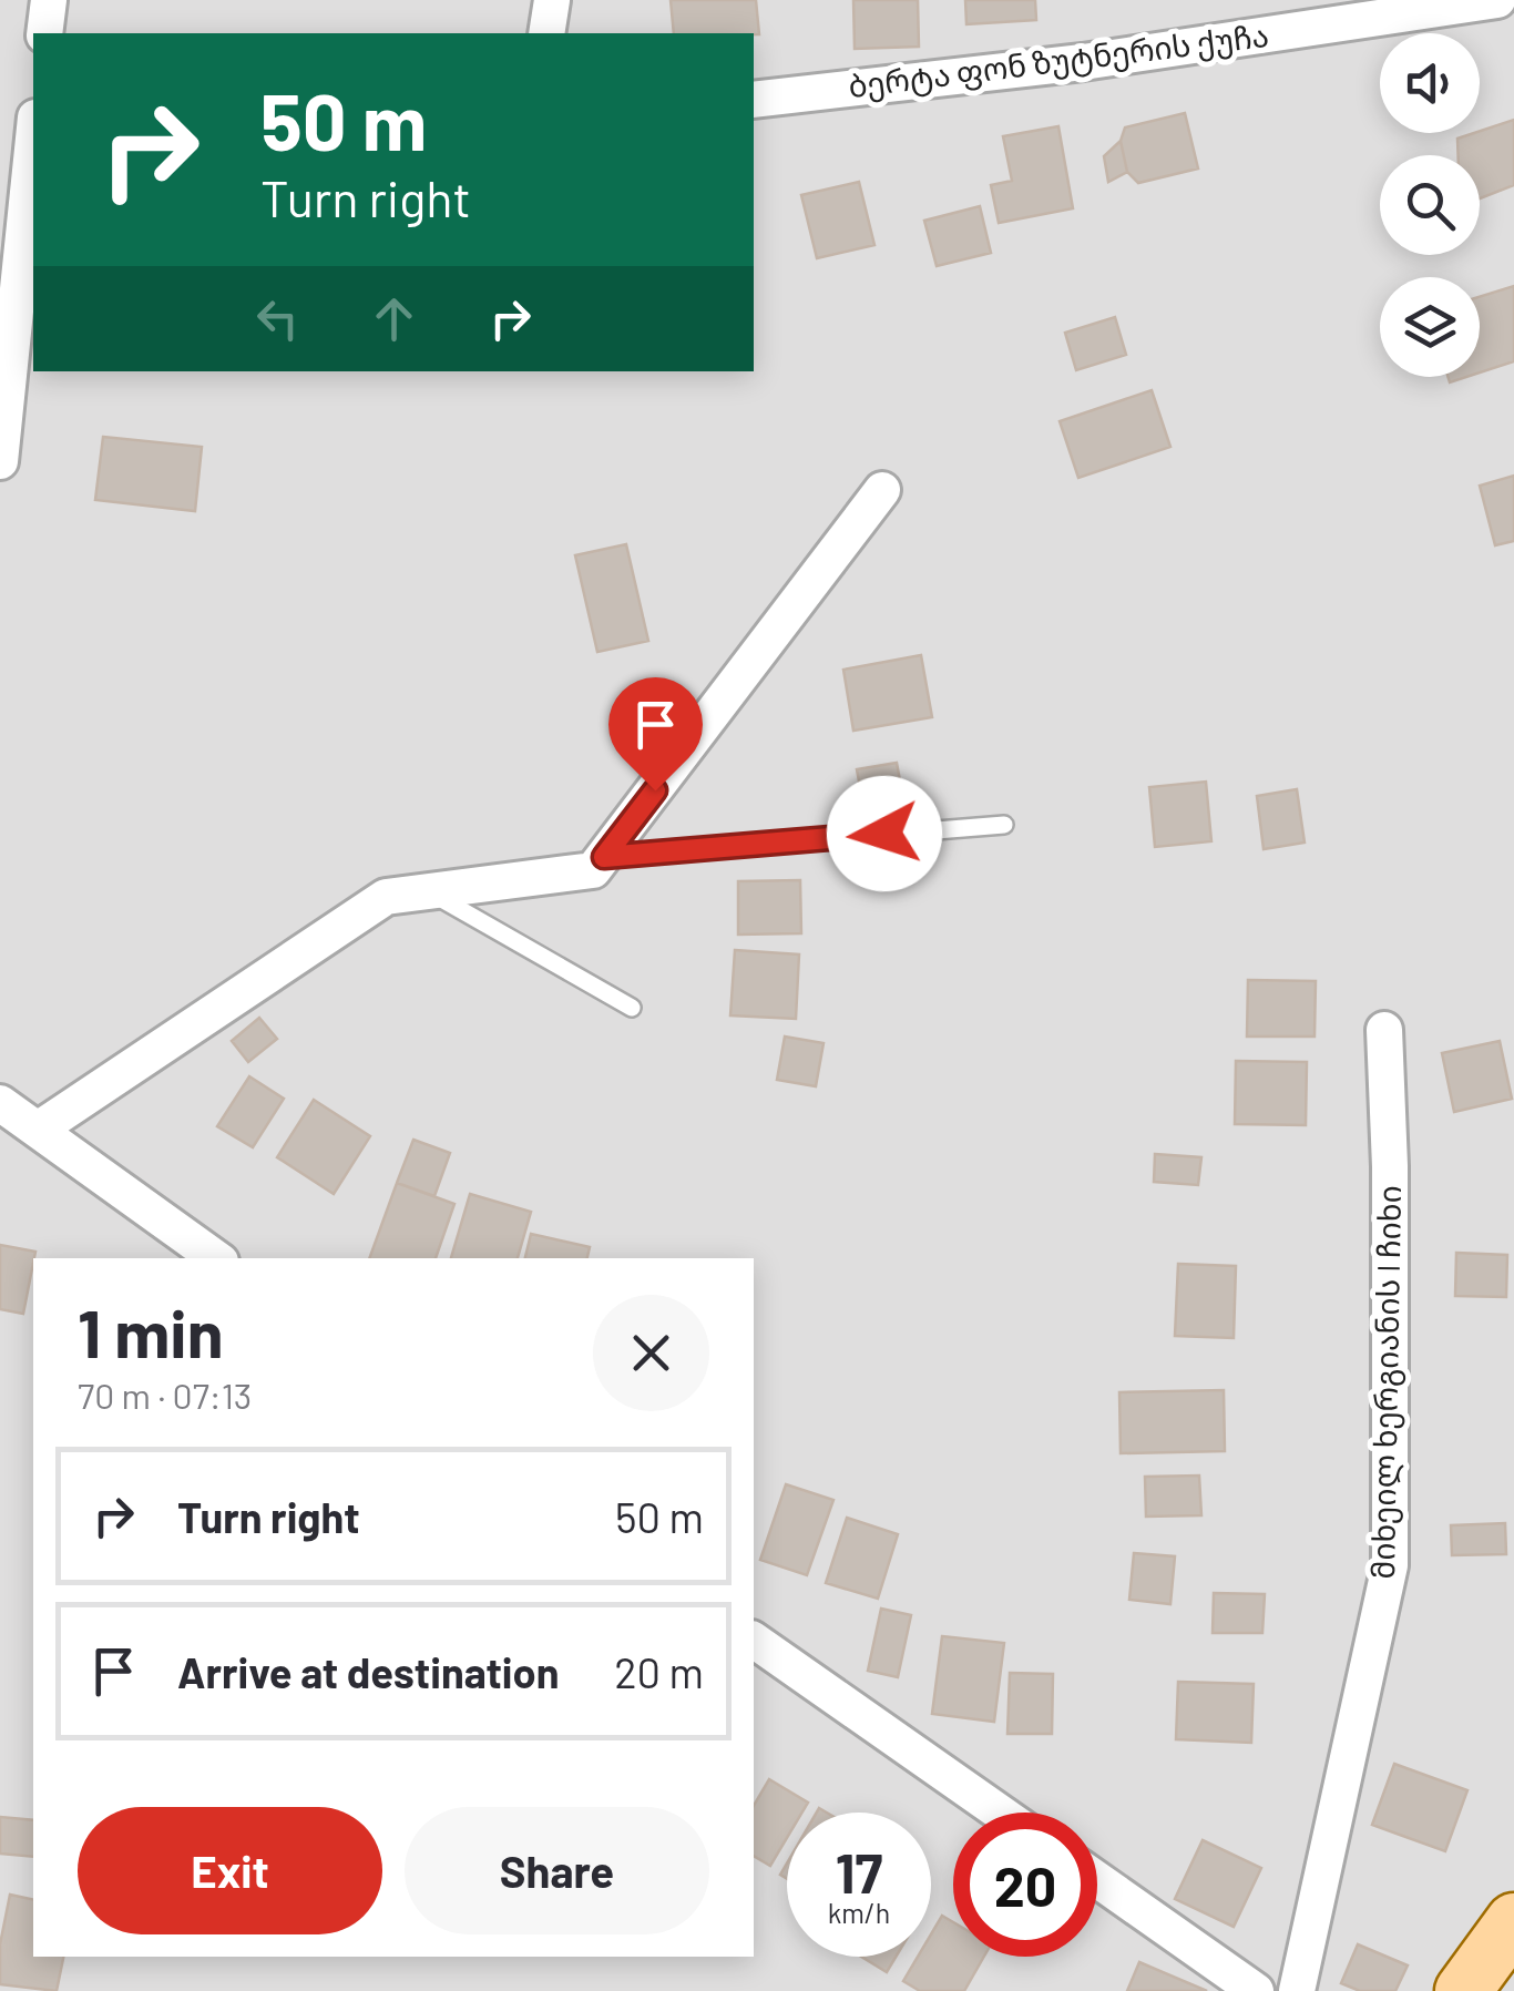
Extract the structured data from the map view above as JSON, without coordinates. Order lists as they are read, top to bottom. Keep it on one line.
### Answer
{"streets":{"street":["ბერტა ფონ ზუტნერის ქუჩა","მიხეილ ხერგიანის I ჩიხი"]},"page":{"turn":["50 m","Turn right"],"heading":["1 min","70 m · 07:13"],"list":[{"name":"Turn right","value":"50 m"},{"name":"Arrive at destination","value":"20 m"}],"buttons":["Exit","Share"],"speed":"17 km/h","limit":"20"}}
